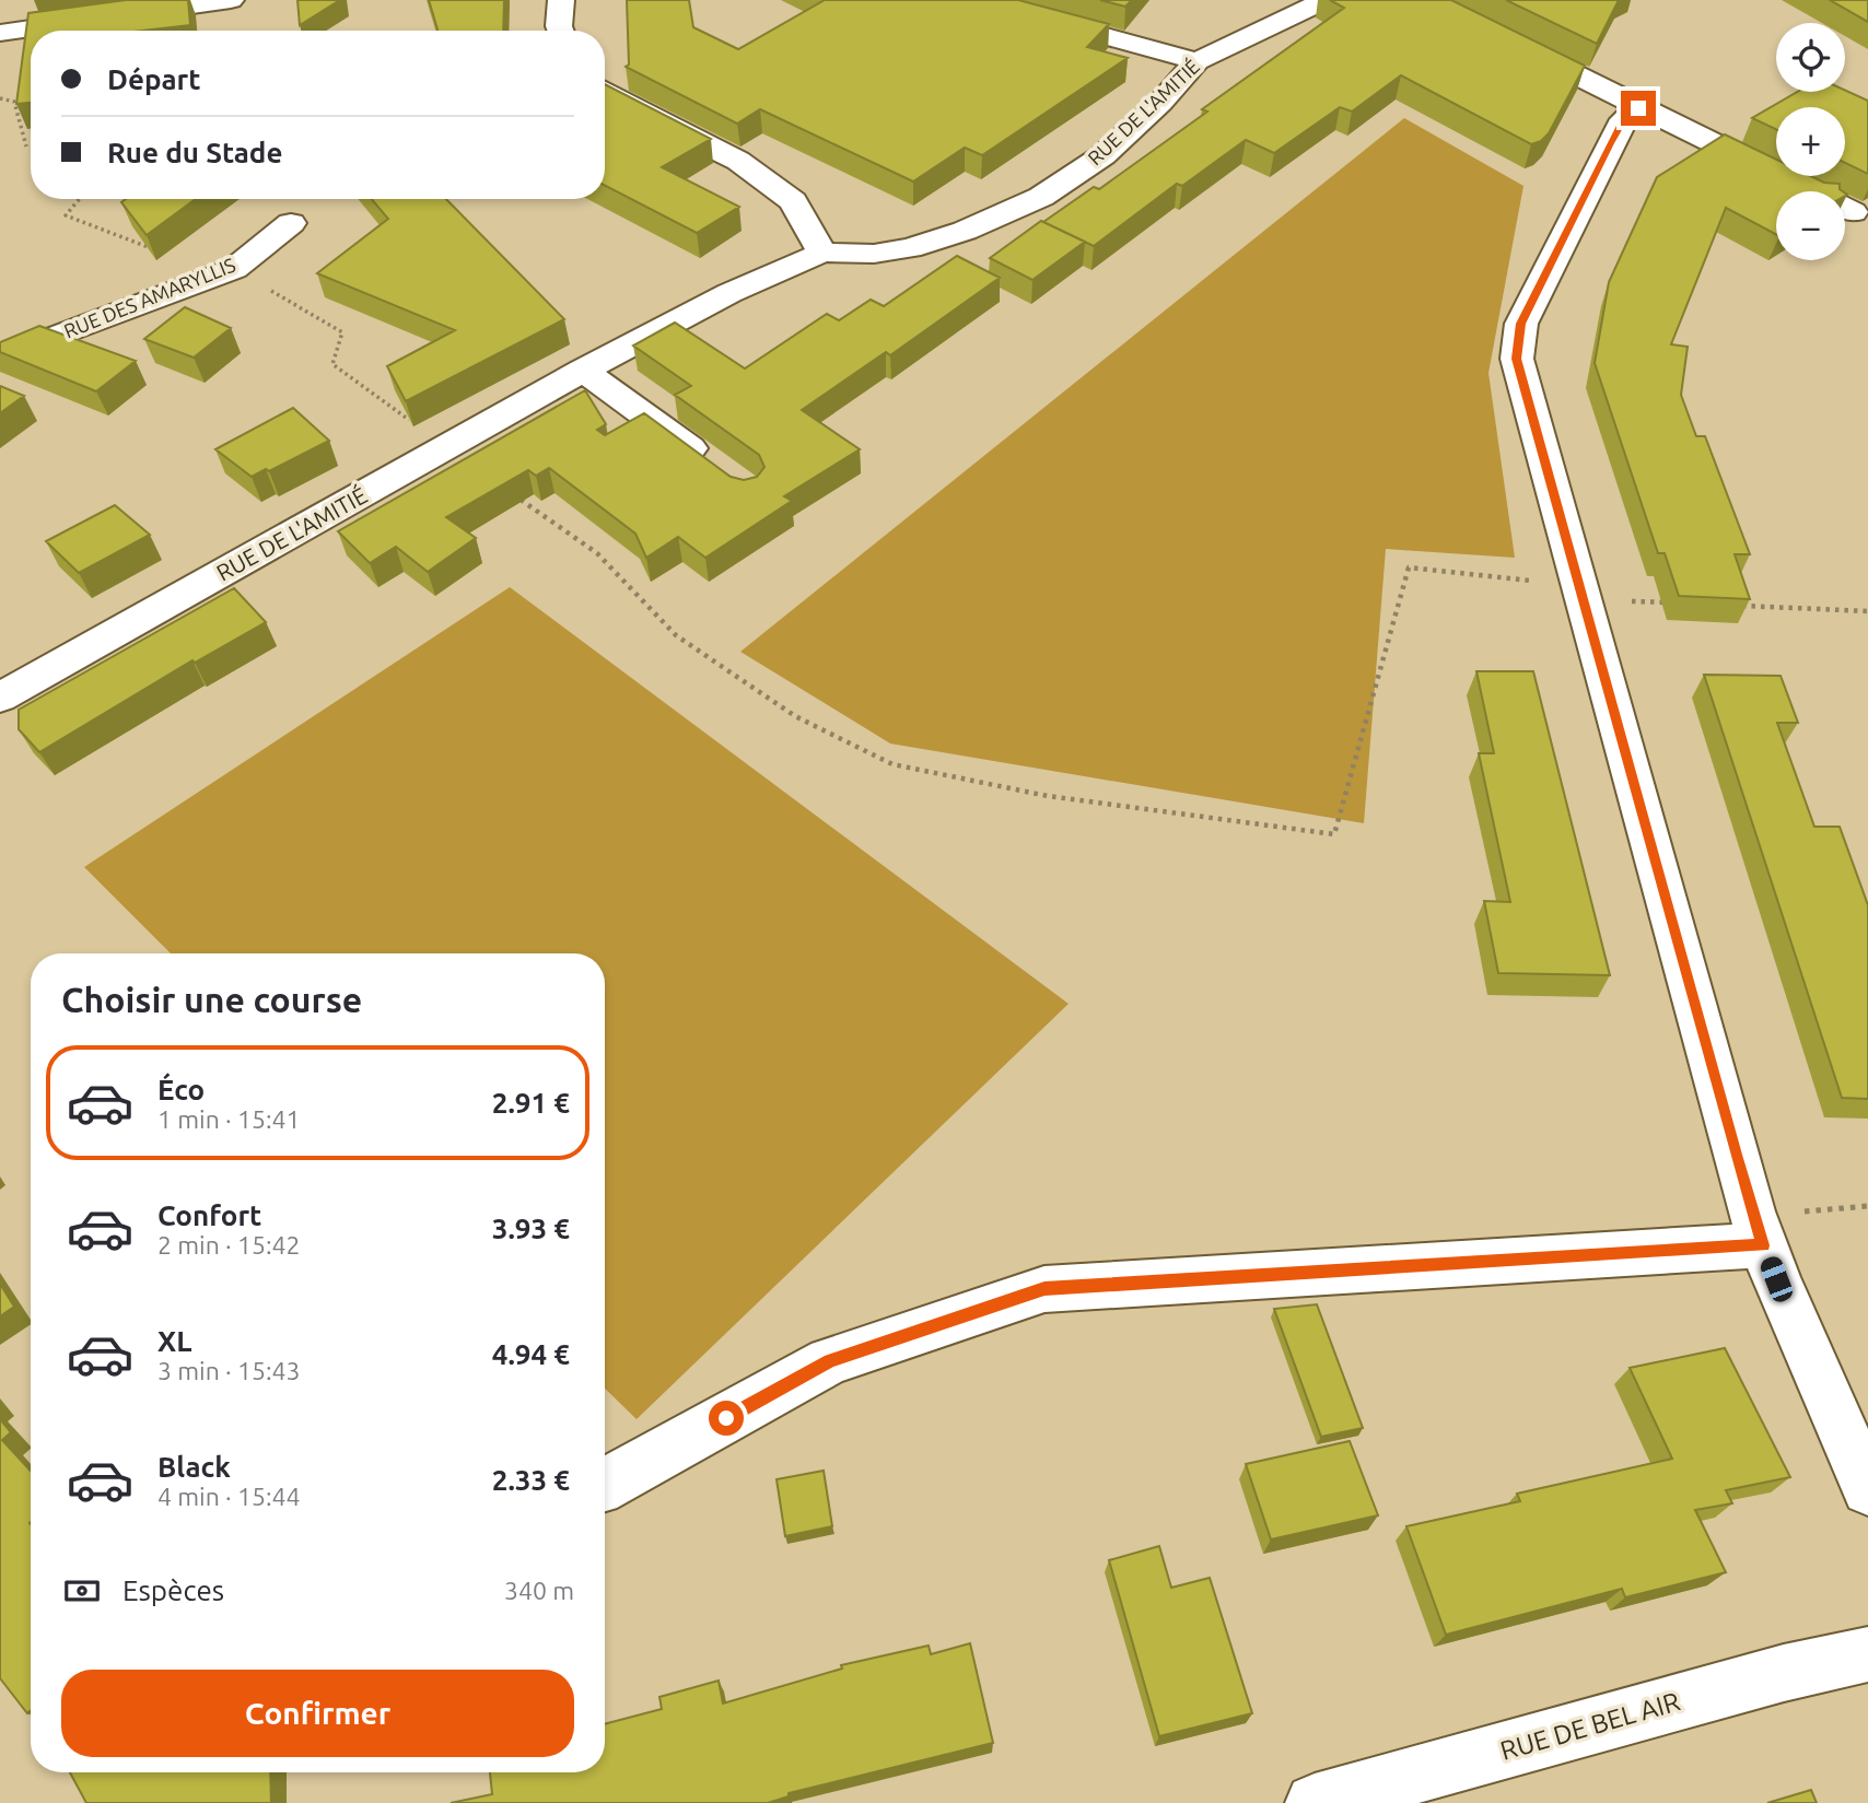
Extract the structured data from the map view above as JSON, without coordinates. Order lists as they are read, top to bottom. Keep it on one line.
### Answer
{"streets":{"street":["RUE DE L'AMITIÉ","RUE DES AMARYLLIS","RUE DE BEL AIR"]},"page":{"map_buttons":["+","−"],"banner":["Départ","Rue du Stade"],"heading":"Choisir une course","list":[{"name":"Éco","note":"1 min · 15:41","value":"2.91 €"},{"name":"Confort","note":"2 min · 15:42","value":"3.93 €"},{"name":"XL","note":"3 min · 15:43","value":"4.94 €"},{"name":"Black","note":"4 min · 15:44","value":"2.33 €"}],"pay":["Espèces","340 m"],"buttons":"Confirmer"}}
